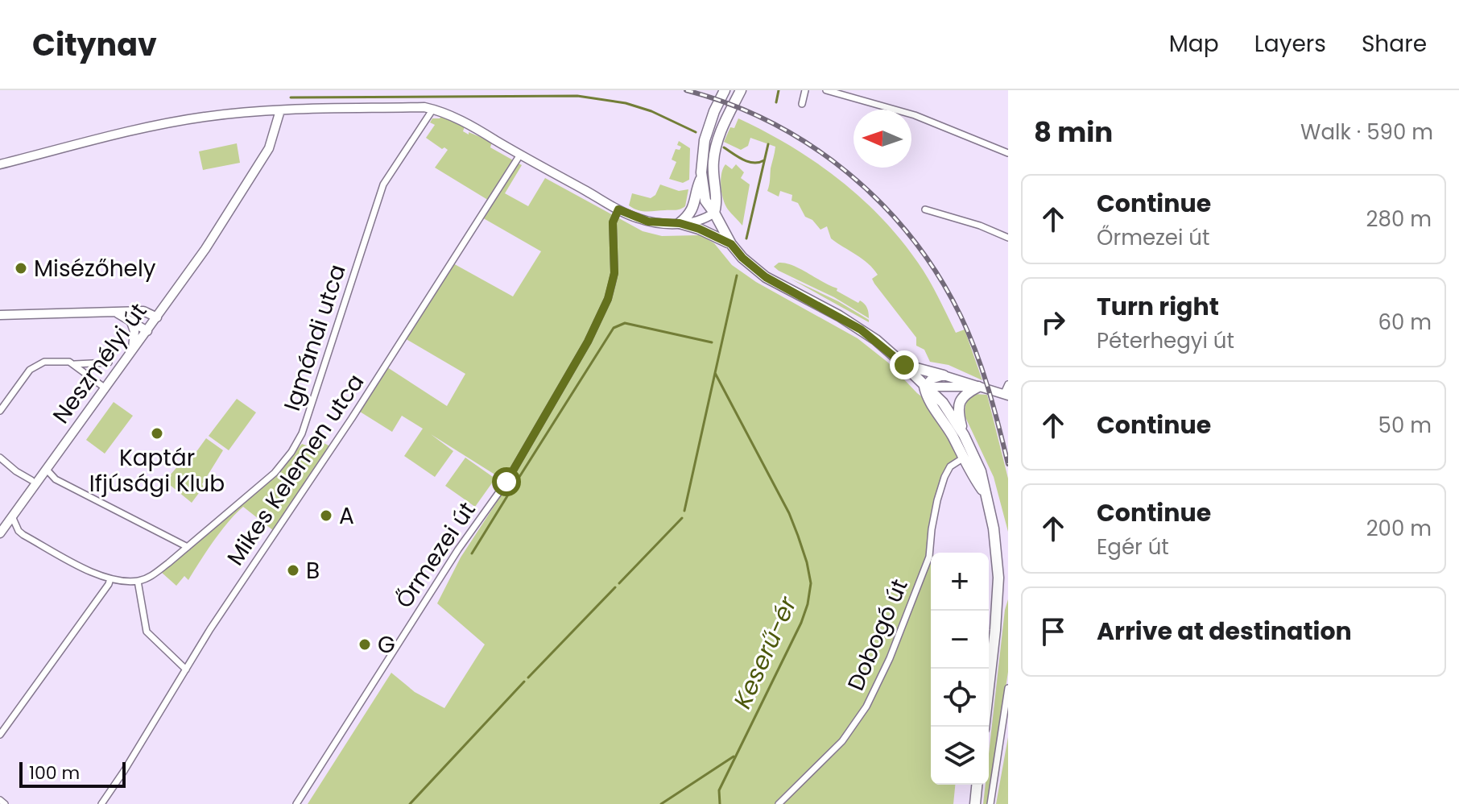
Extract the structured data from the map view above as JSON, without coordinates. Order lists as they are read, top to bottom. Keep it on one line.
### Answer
{"streets":{"street":["Igmándi utca","Neszmélyi út","Mikes Kelemen utca","Őrmezei út","Dobogó út"]},"water":["Keserű-ér"],"places":["Misézőhely","Kaptár Ifjúsági Klub","A","B","G"],"scale_bar":"100 m","north":"left","page":{"header":"Citynav","nav":["Map","Layers","Share"],"heading":["8 min","Walk · 590 m"],"list":[["Continue","Őrmezei út","280 m"],["Turn right","Péterhegyi út","60 m"],["Continue","50 m"],["Continue","Egér út","200 m"],"Arrive at destination"],"map_buttons":["+","−"],"scale":"100 m"}}
